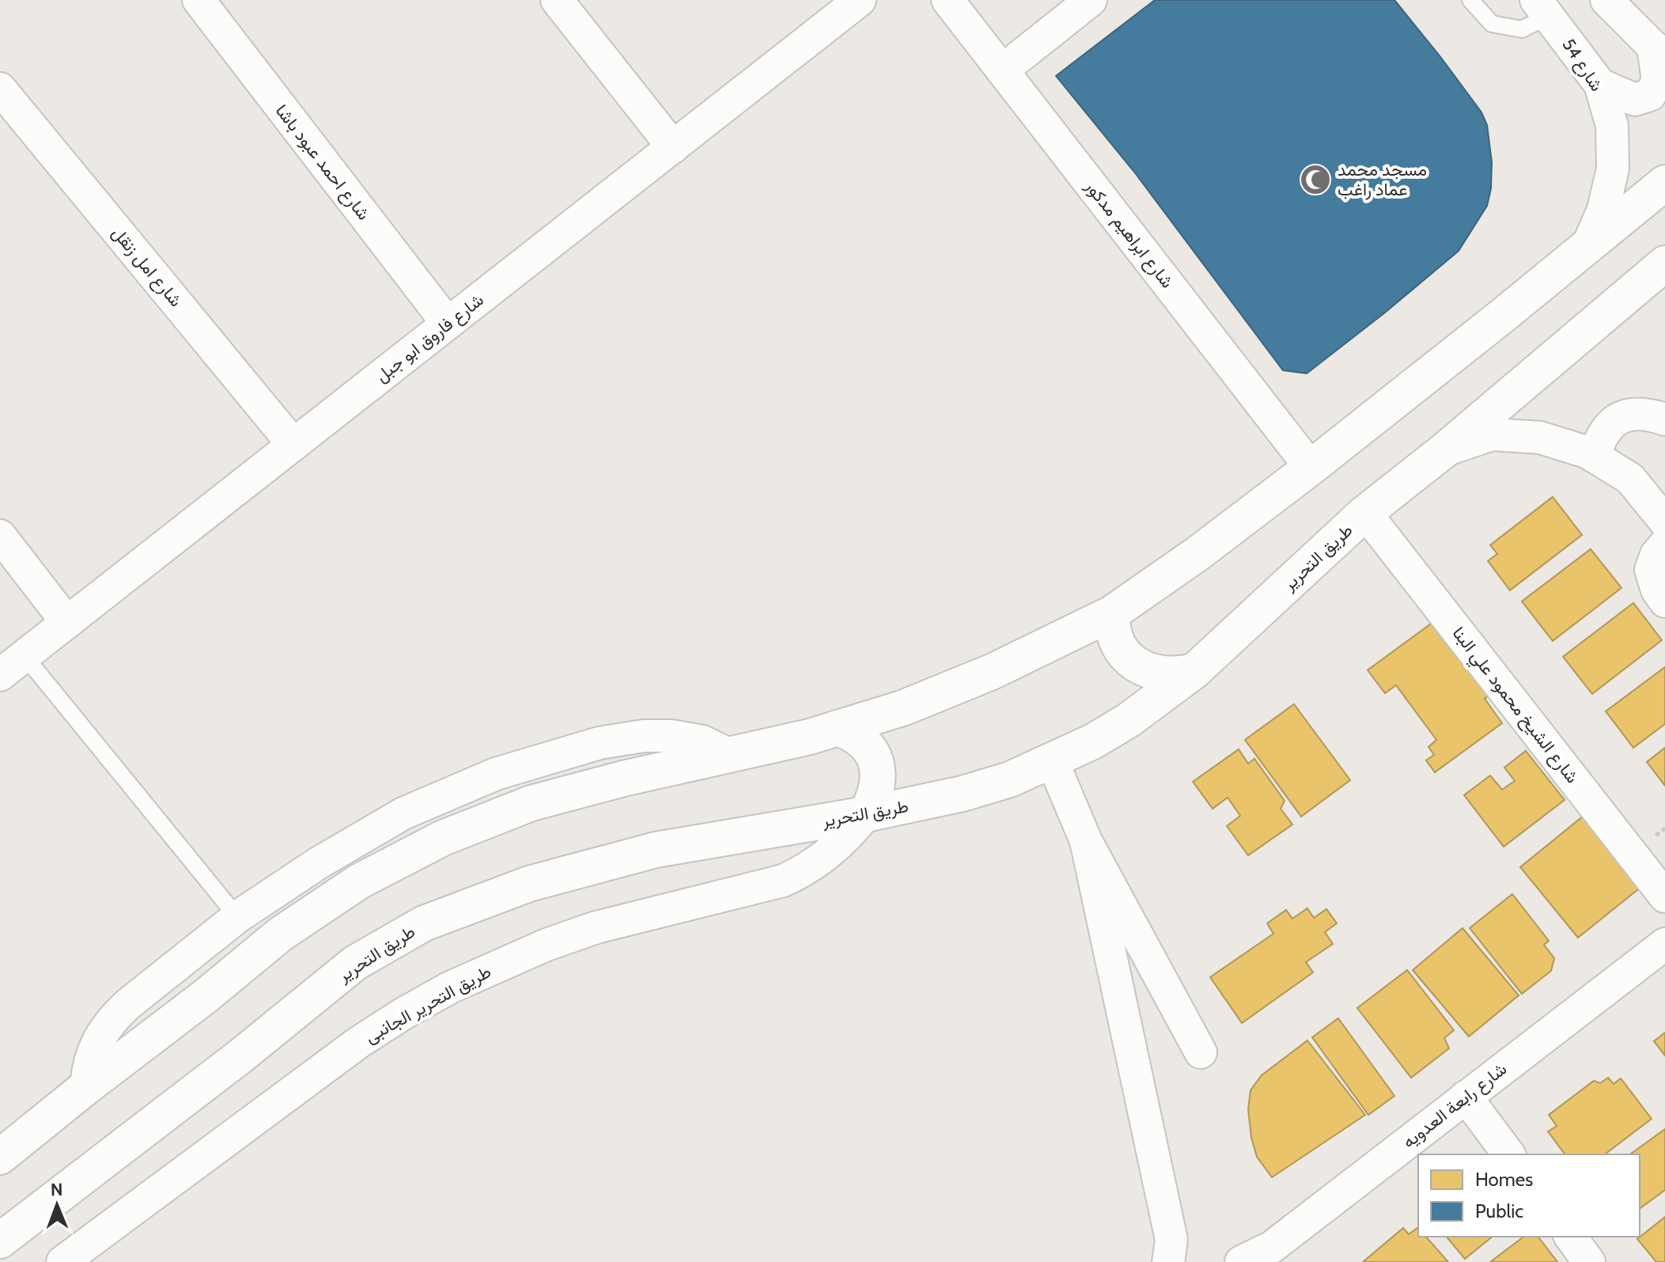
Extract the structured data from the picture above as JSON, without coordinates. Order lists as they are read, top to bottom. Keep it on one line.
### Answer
{"streets":{"street":["شارع 54","شارع احمد عبود باشا","شارع ابراهيم مدكور","شارع امل زنقل","شارع فاروق ابو جبل","طريق التحرير","شارع الشيخ محمود علي البنا","طريق التحرير الجانبى","شارع رابعة العدويه"]},"crossings":[["شارع احمد عبود باشا","شارع فاروق ابو جبل"],["شارع امل زنقل","شارع فاروق ابو جبل"],["طريق التحرير","شارع الشيخ محمود علي البنا"],["طريق التحرير","طريق التحرير الجانبى"]],"places":{"mosque":["مسجد محمد عماد راغب"]},"legend":["Homes","Public"],"north":"top"}
